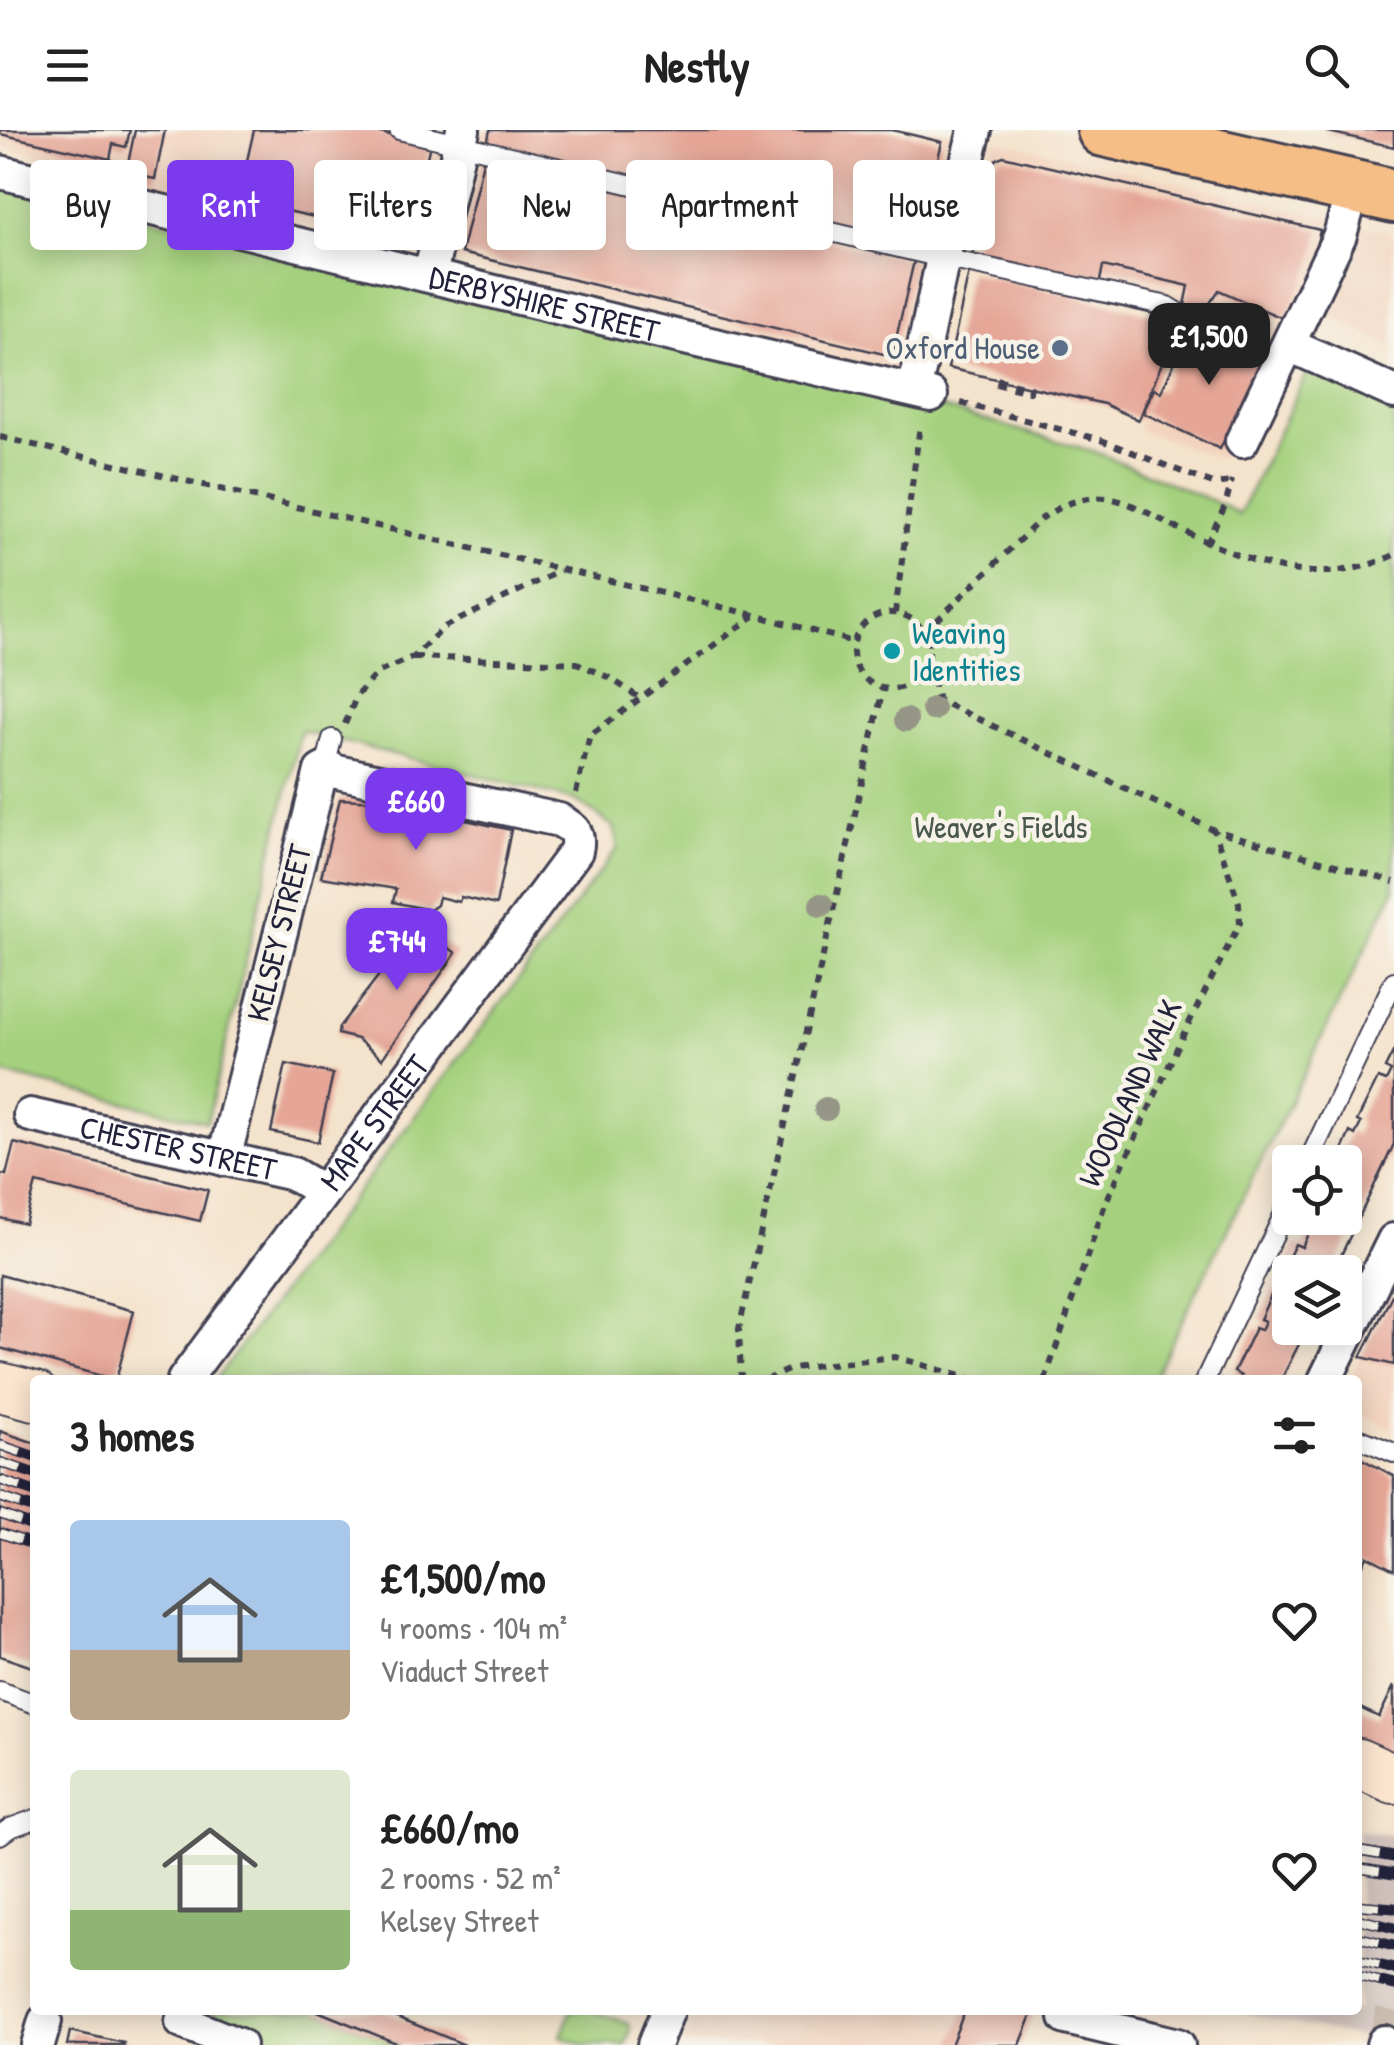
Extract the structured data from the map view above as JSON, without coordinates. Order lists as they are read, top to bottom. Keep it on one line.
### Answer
{"streets":{"street":["DERBYSHIRE STREET","KELSEY STREET","MAPE STREET","CHESTER STREET"],"path":["WOODLAND WALK"]},"crossings":[["KELSEY STREET","CHESTER STREET"],["MAPE STREET","CHESTER STREET"]],"parks":["Weaver's Fields"],"places":["Oxford House","Weaving Identities"],"page":{"header":"Nestly","chip":["Buy","Rent","Filters","New","Apartment","House"],"price":["£1,500","£660","£744"],"heading":"3 homes","list":[{"name":"£1,500/mo","note":"4 rooms · 104 m² · Viaduct Street"},{"name":"£660/mo","note":"2 rooms · 52 m² · Kelsey Street"}]}}
